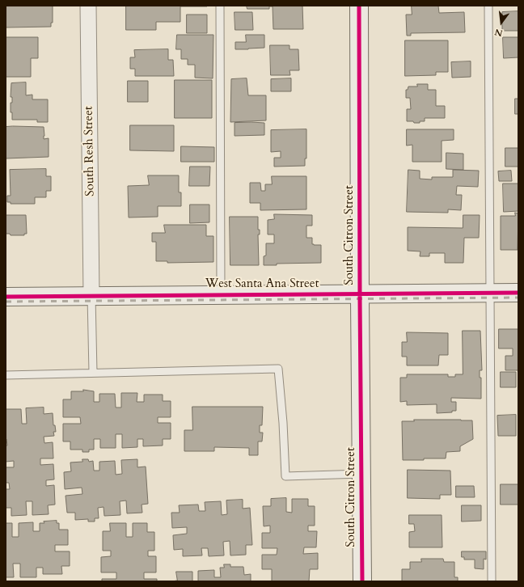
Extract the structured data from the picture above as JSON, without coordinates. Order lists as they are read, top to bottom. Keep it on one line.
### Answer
{"streets":{"street":["South Resh Street","South Citron Street","West Santa Ana Street"]},"crossings":[["South Resh Street","West Santa Ana Street"],["South Citron Street","West Santa Ana Street"]],"north":"bottom"}
